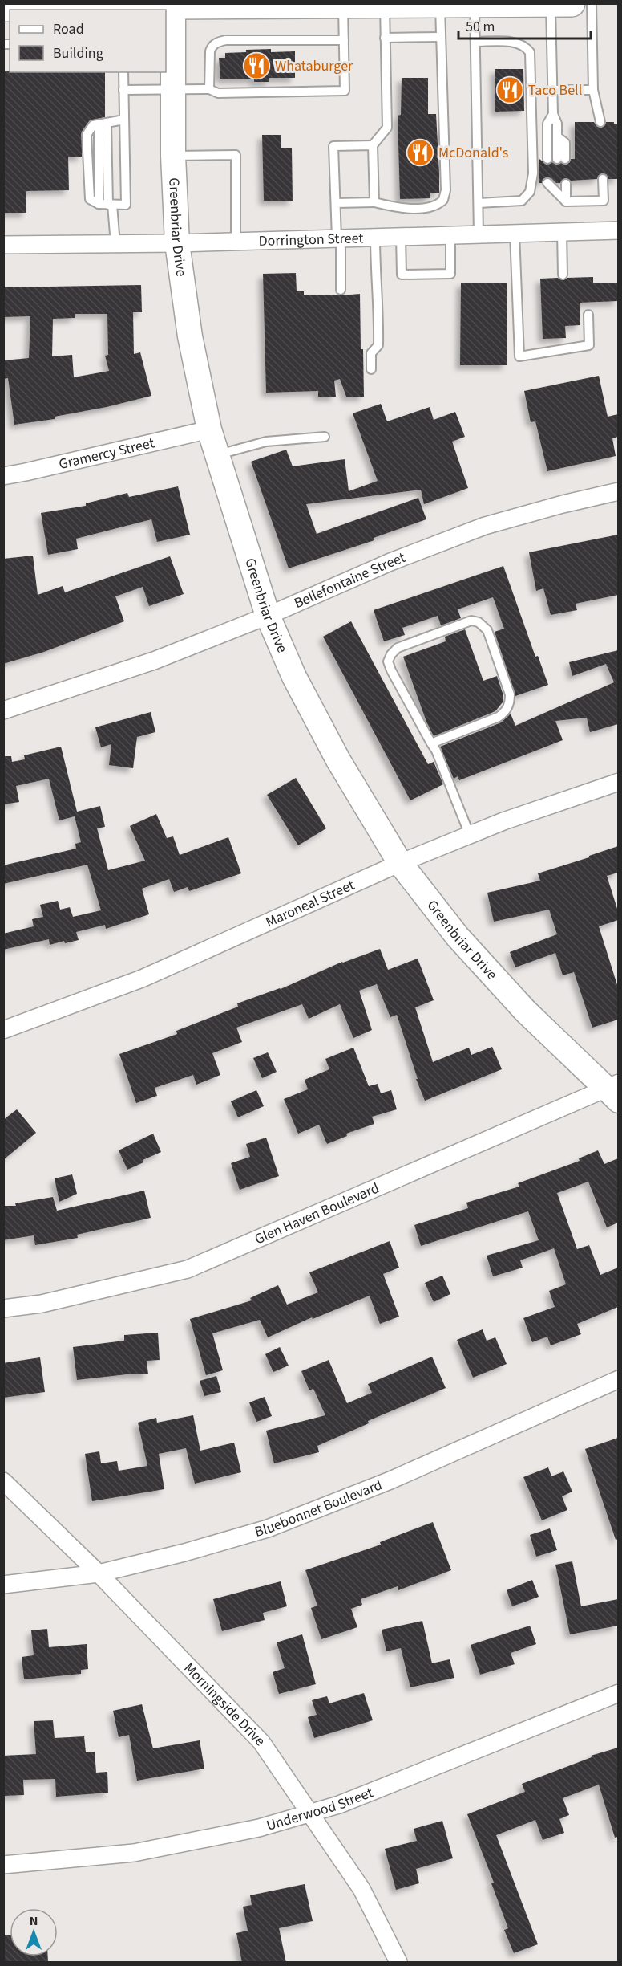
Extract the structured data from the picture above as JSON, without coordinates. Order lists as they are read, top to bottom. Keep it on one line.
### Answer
{"streets":{"main road":["Greenbriar Drive"],"street":["Dorrington Street","Gramercy Street","Bellefontaine Street","Maroneal Street","Glen Haven Boulevard","Bluebonnet Boulevard","Morningside Drive","Underwood Street"]},"crossings":[["Greenbriar Drive","Dorrington Street"],["Greenbriar Drive","Gramercy Street"],["Greenbriar Drive","Bellefontaine Street"],["Greenbriar Drive","Maroneal Street"],["Greenbriar Drive","Glen Haven Boulevard"],["Bluebonnet Boulevard","Morningside Drive"],["Morningside Drive","Underwood Street"]],"places":{"restaurant":["Whataburger","Taco Bell","McDonald's"]},"legend":["Road","Building"],"scale_bar":"50 m","north":"top"}
